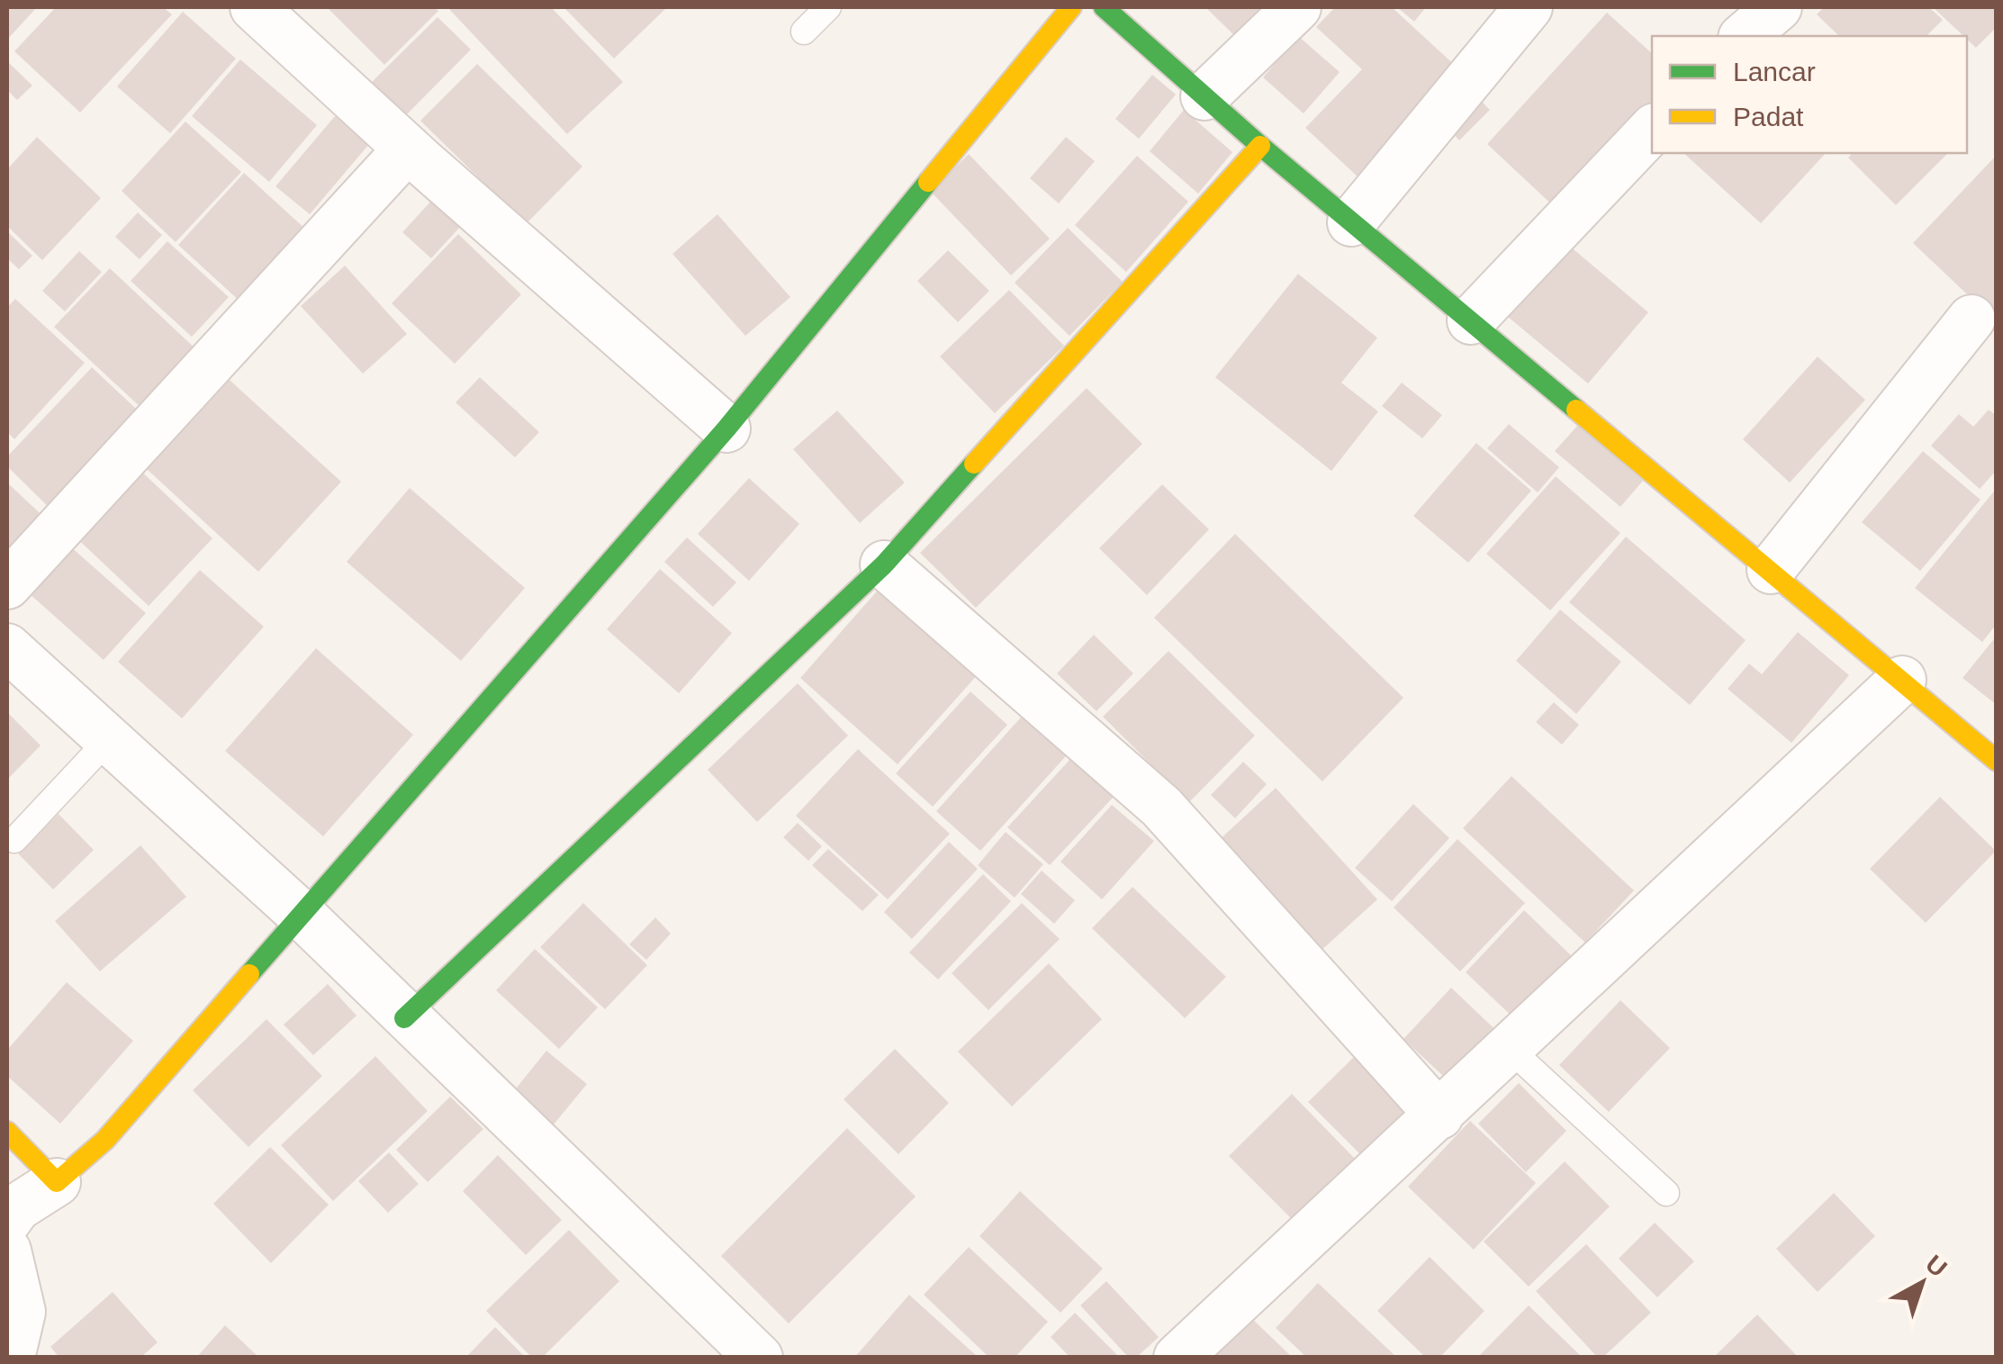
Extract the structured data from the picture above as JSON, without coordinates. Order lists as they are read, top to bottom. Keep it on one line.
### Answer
{"legend":["Lancar","Padat"],"north":"top right"}
